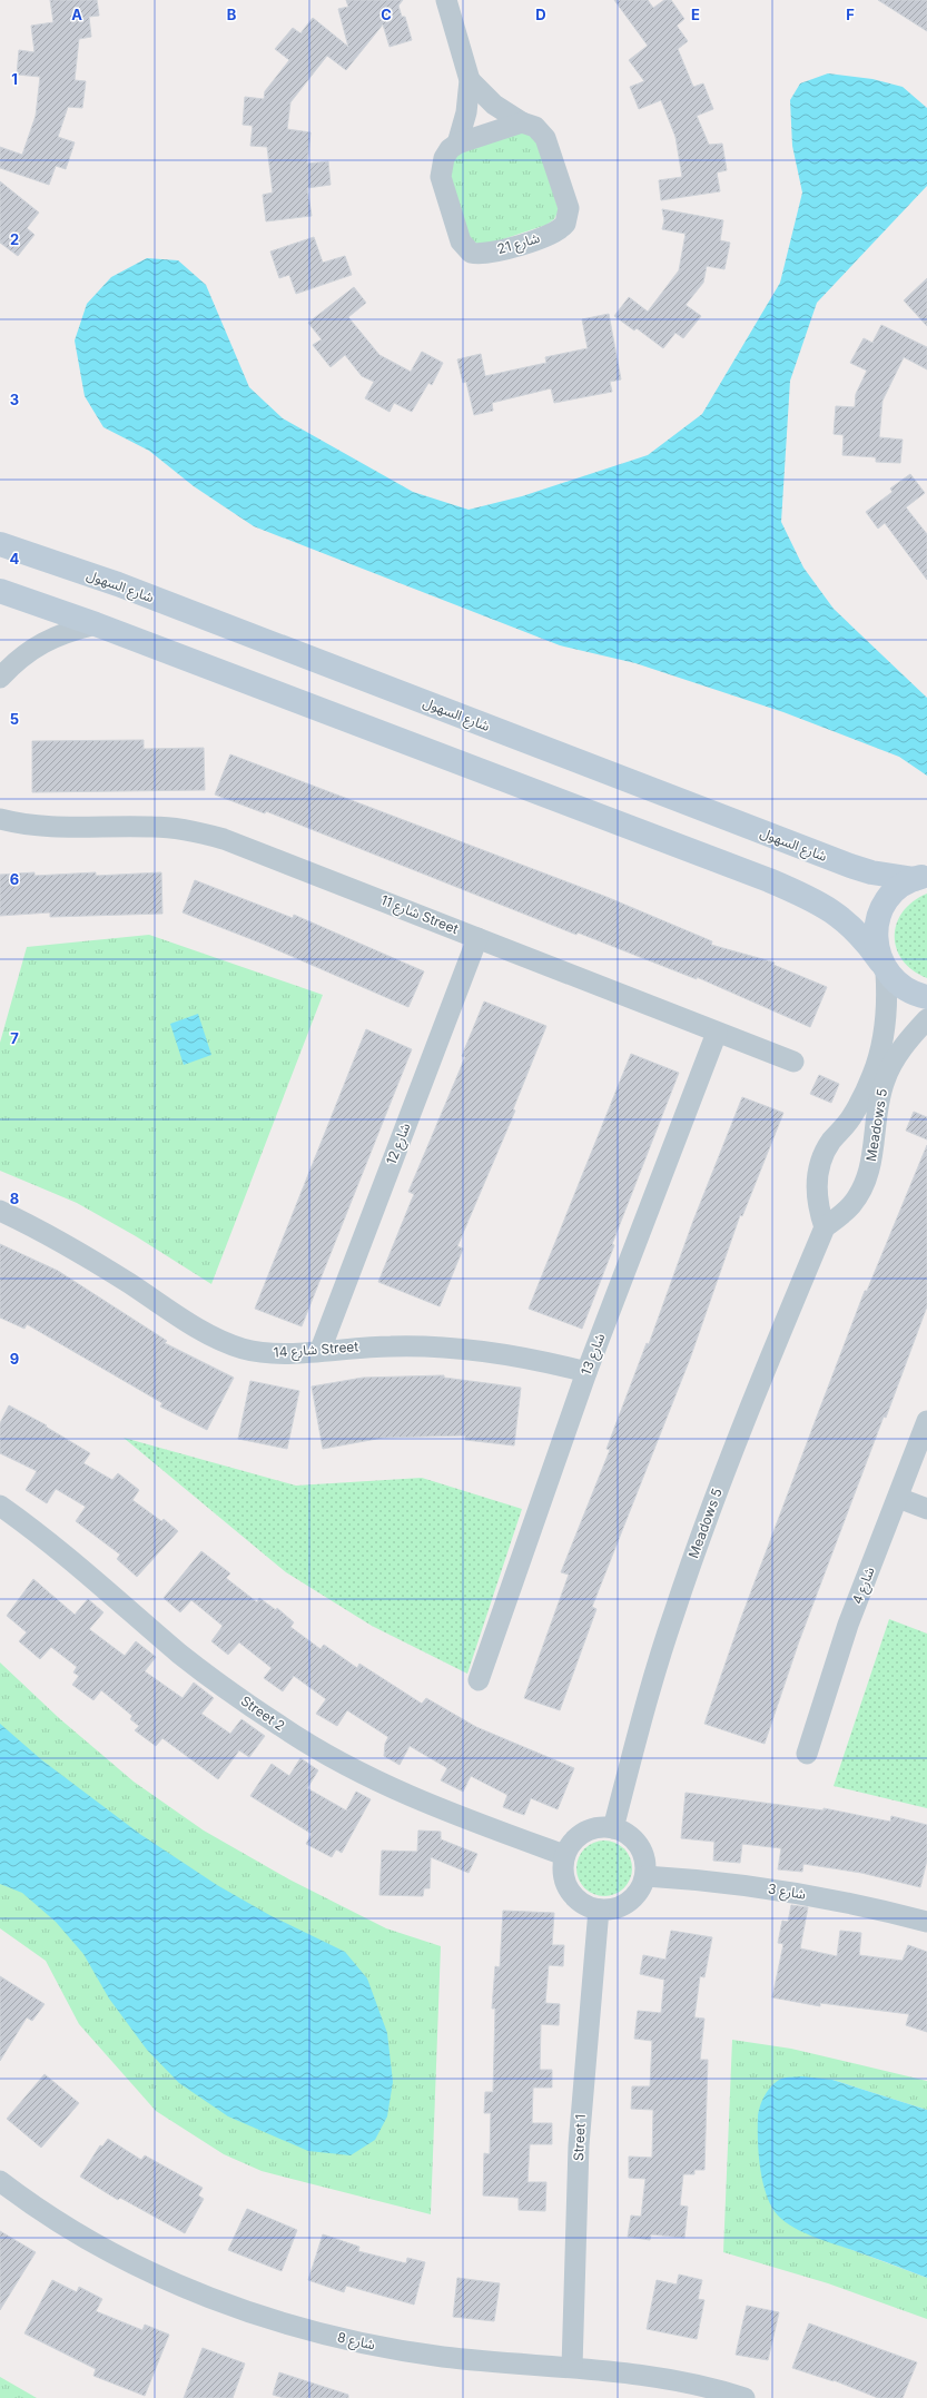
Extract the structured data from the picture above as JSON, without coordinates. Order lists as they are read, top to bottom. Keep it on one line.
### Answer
{"streets":{"main road":["شارع السهول"],"street":["شارع 21","شارع 11 Street","Meadows 5","شارع 12","شارع 14 Street","شارع 13","شارع 4","Street 2","شارع 3","Street 1","شارع 8"]},"crossings":[["شارع 11 Street","شارع 12"],["شارع 11 Street","شارع 13"],["Meadows 5","Street 2"],["Meadows 5","شارع 3"],["Meadows 5","Street 1"],["شارع 12","شارع 14 Street"],["شارع 14 Street","شارع 13"],["Street 2","شارع 3"],["Street 2","Street 1"],["شارع 3","Street 1"],["Street 1","شارع 8"]],"grid":{"columns":["A","B","C","D","E","F"],"rows":["1","2","3","4","5","6","7","8","9"]}}
